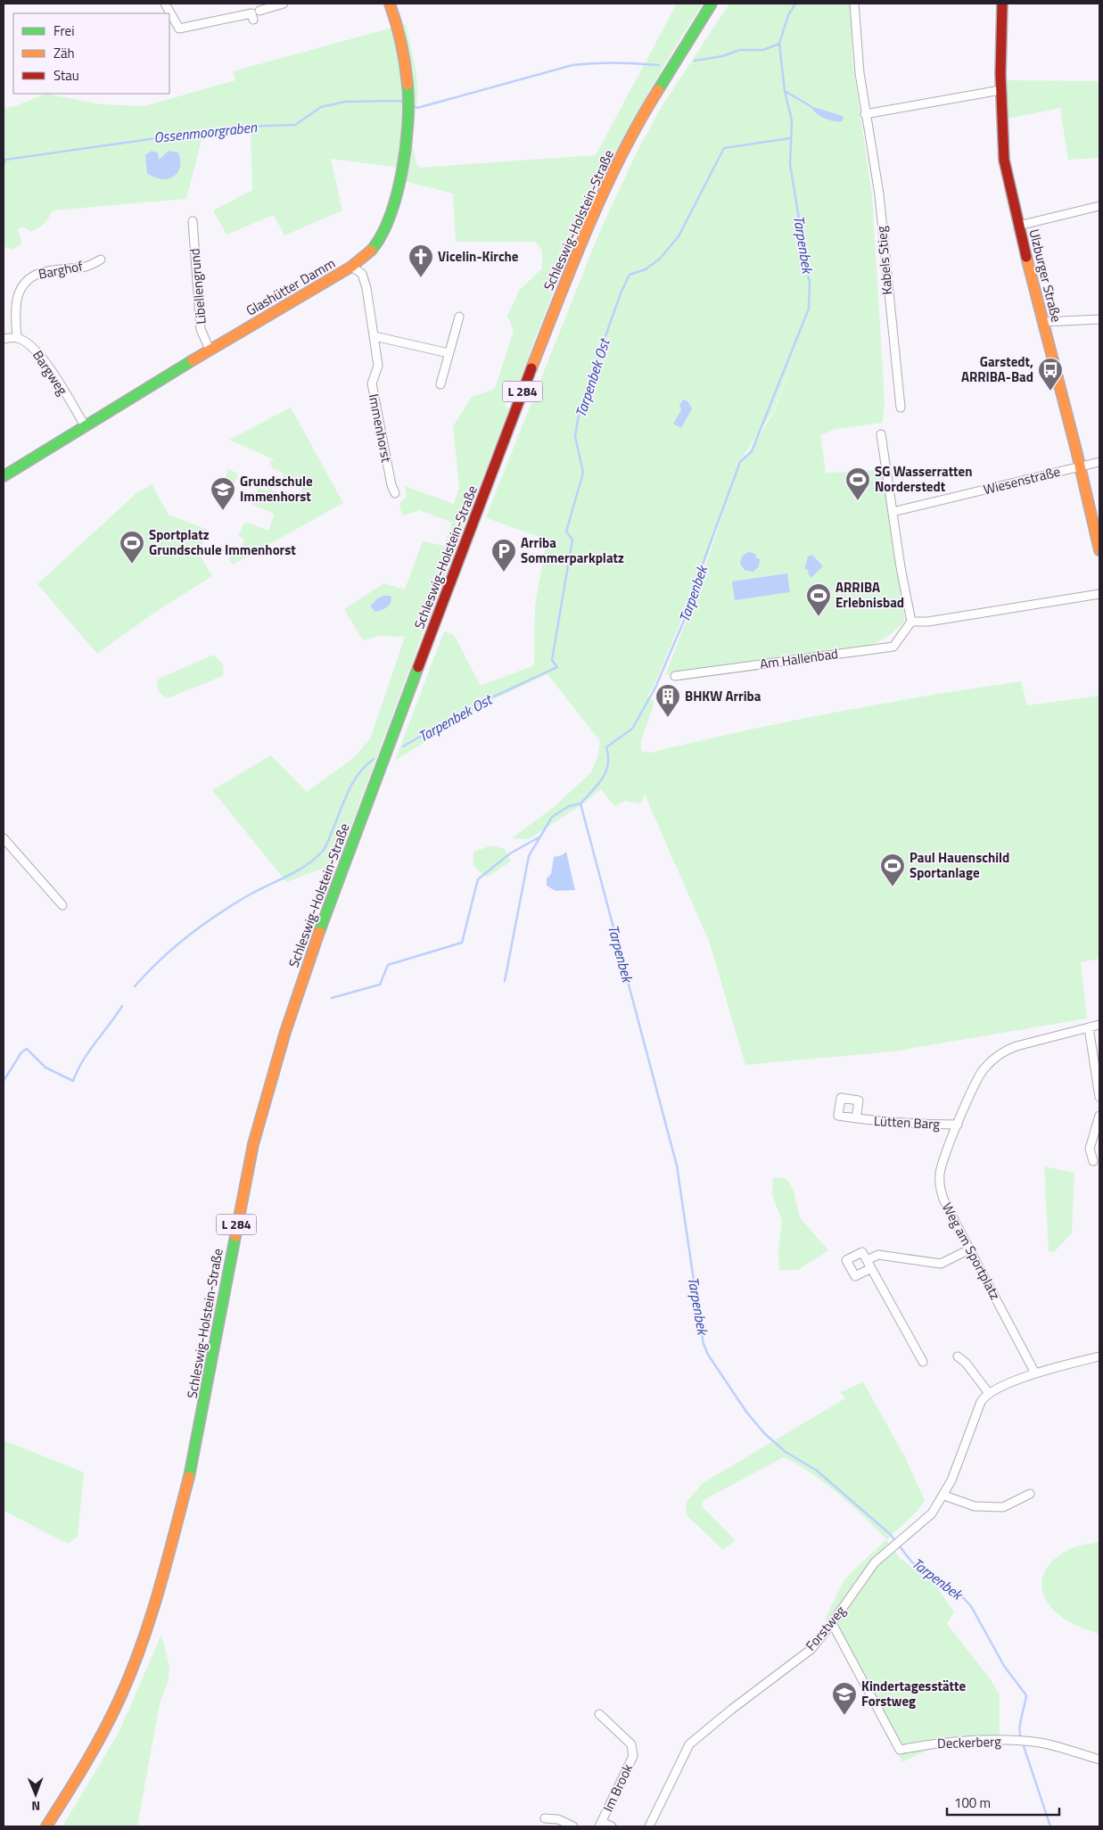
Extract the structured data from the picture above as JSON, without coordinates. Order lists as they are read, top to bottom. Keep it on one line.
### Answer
{"streets":{"main road":["Schleswig-Holstein-Straße","Ulzburger Straße","Glashütter Damm","L 284"],"street":["Kabels Stieg","Barghof","Libellengrund","Bargweg","Immenhorst","Wiesenstraße","Am Hallenbad","Lütten Barg","Weg am Sportplatz","Forstweg","Deckerberg","Im Brook"]},"crossings":[["Barghof","Bargweg"],["Ulzburger Straße","Wiesenstraße"],["Libellengrund","Glashütter Damm"],["Glashütter Damm","Bargweg"],["Glashütter Damm","Immenhorst"],["Lütten Barg","Weg am Sportplatz"],["Forstweg","Deckerberg"]],"water":["Ossenmoorgraben","Tarpenbek","Tarpenbek Ost"],"places":{"church":["Vicelin-Kirche"],"bus stop":["Garstedt, ARRIBA-Bad"],"sports":["SG Wasserratten Norderstedt","Sportplatz Grundschule Immenhorst","ARRIBA Erlebnisbad","Paul Hauenschild Sportanlage"],"school or university":["Grundschule Immenhorst","Kindertagesstätte Forstweg"],"parking":["Arriba Sommerparkplatz"],"building":["BHKW Arriba"]},"legend":["Frei","Zäh","Stau"],"scale_bar":"100 m","north":"bottom"}
